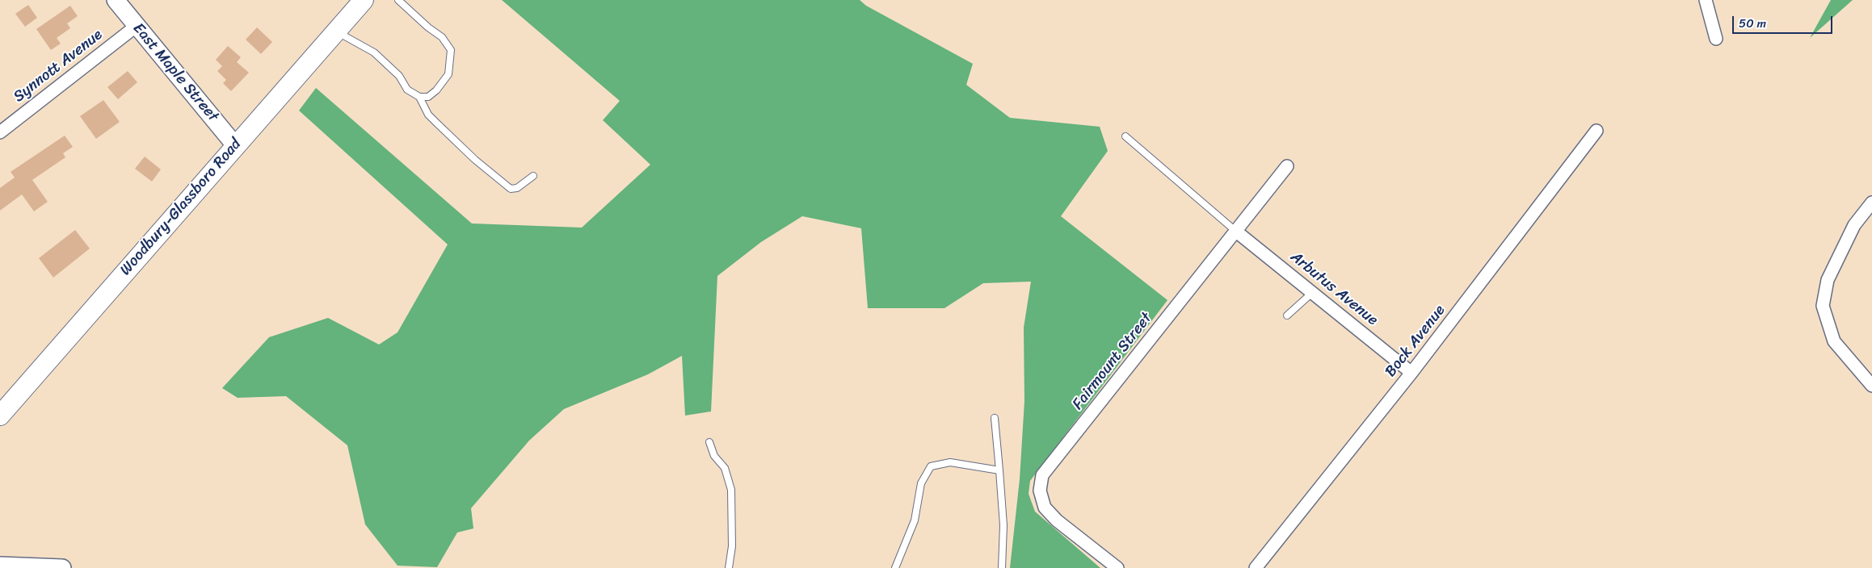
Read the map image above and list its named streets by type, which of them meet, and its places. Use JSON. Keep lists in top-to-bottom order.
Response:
{
  "streets": {
    "main road": ["Woodbury-Glassboro Road"],
    "street": [
      "Synnott Avenue",
      "East Maple Street",
      "Arbutus Avenue",
      "Bock Avenue",
      "Fairmount Street"
    ]
  },
  "crossings": [
    ["Synnott Avenue", "East Maple Street"],
    ["East Maple Street", "Woodbury-Glassboro Road"],
    ["Arbutus Avenue", "Bock Avenue"],
    ["Arbutus Avenue", "Fairmount Street"]
  ],
  "scale_bar": "50 m"
}
